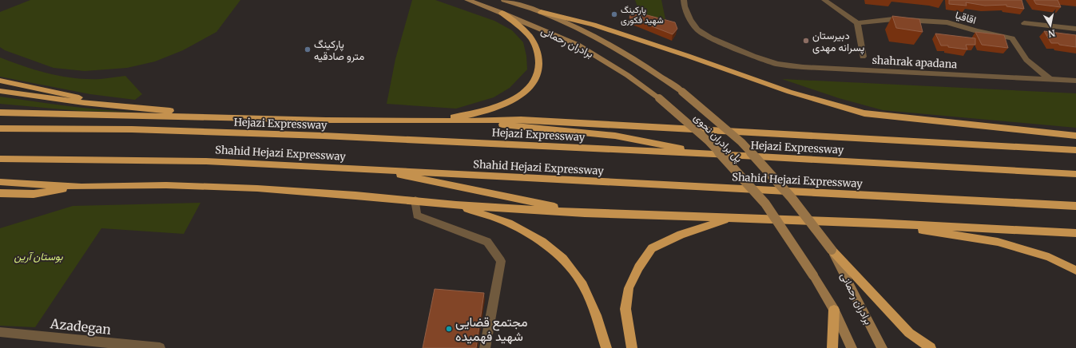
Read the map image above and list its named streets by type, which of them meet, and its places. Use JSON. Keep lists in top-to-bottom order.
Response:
{
  "streets": {
    "highway": ["Hejazi Expressway", "Shahid Hejazi Expressway"],
    "main road": ["برادران رحمانی", "پل برادران نحوی"],
    "street": ["اقاقیا", "shahrak apadana", "Azadegan"]
  },
  "crossings": [
    ["اقاقیا", "shahrak apadana"],
    ["برادران رحمانی", "پل برادران نحوی"]
  ],
  "parks": ["بوستان آرین"],
  "places": [
    "پارکینگ شهید فکوری",
    "دبیرستان پسرانه مهدی",
    "پارکینگ مترو صادقیه",
    "مجتمع قضایی شهید فهمیده"
  ],
  "north": "bottom"
}
